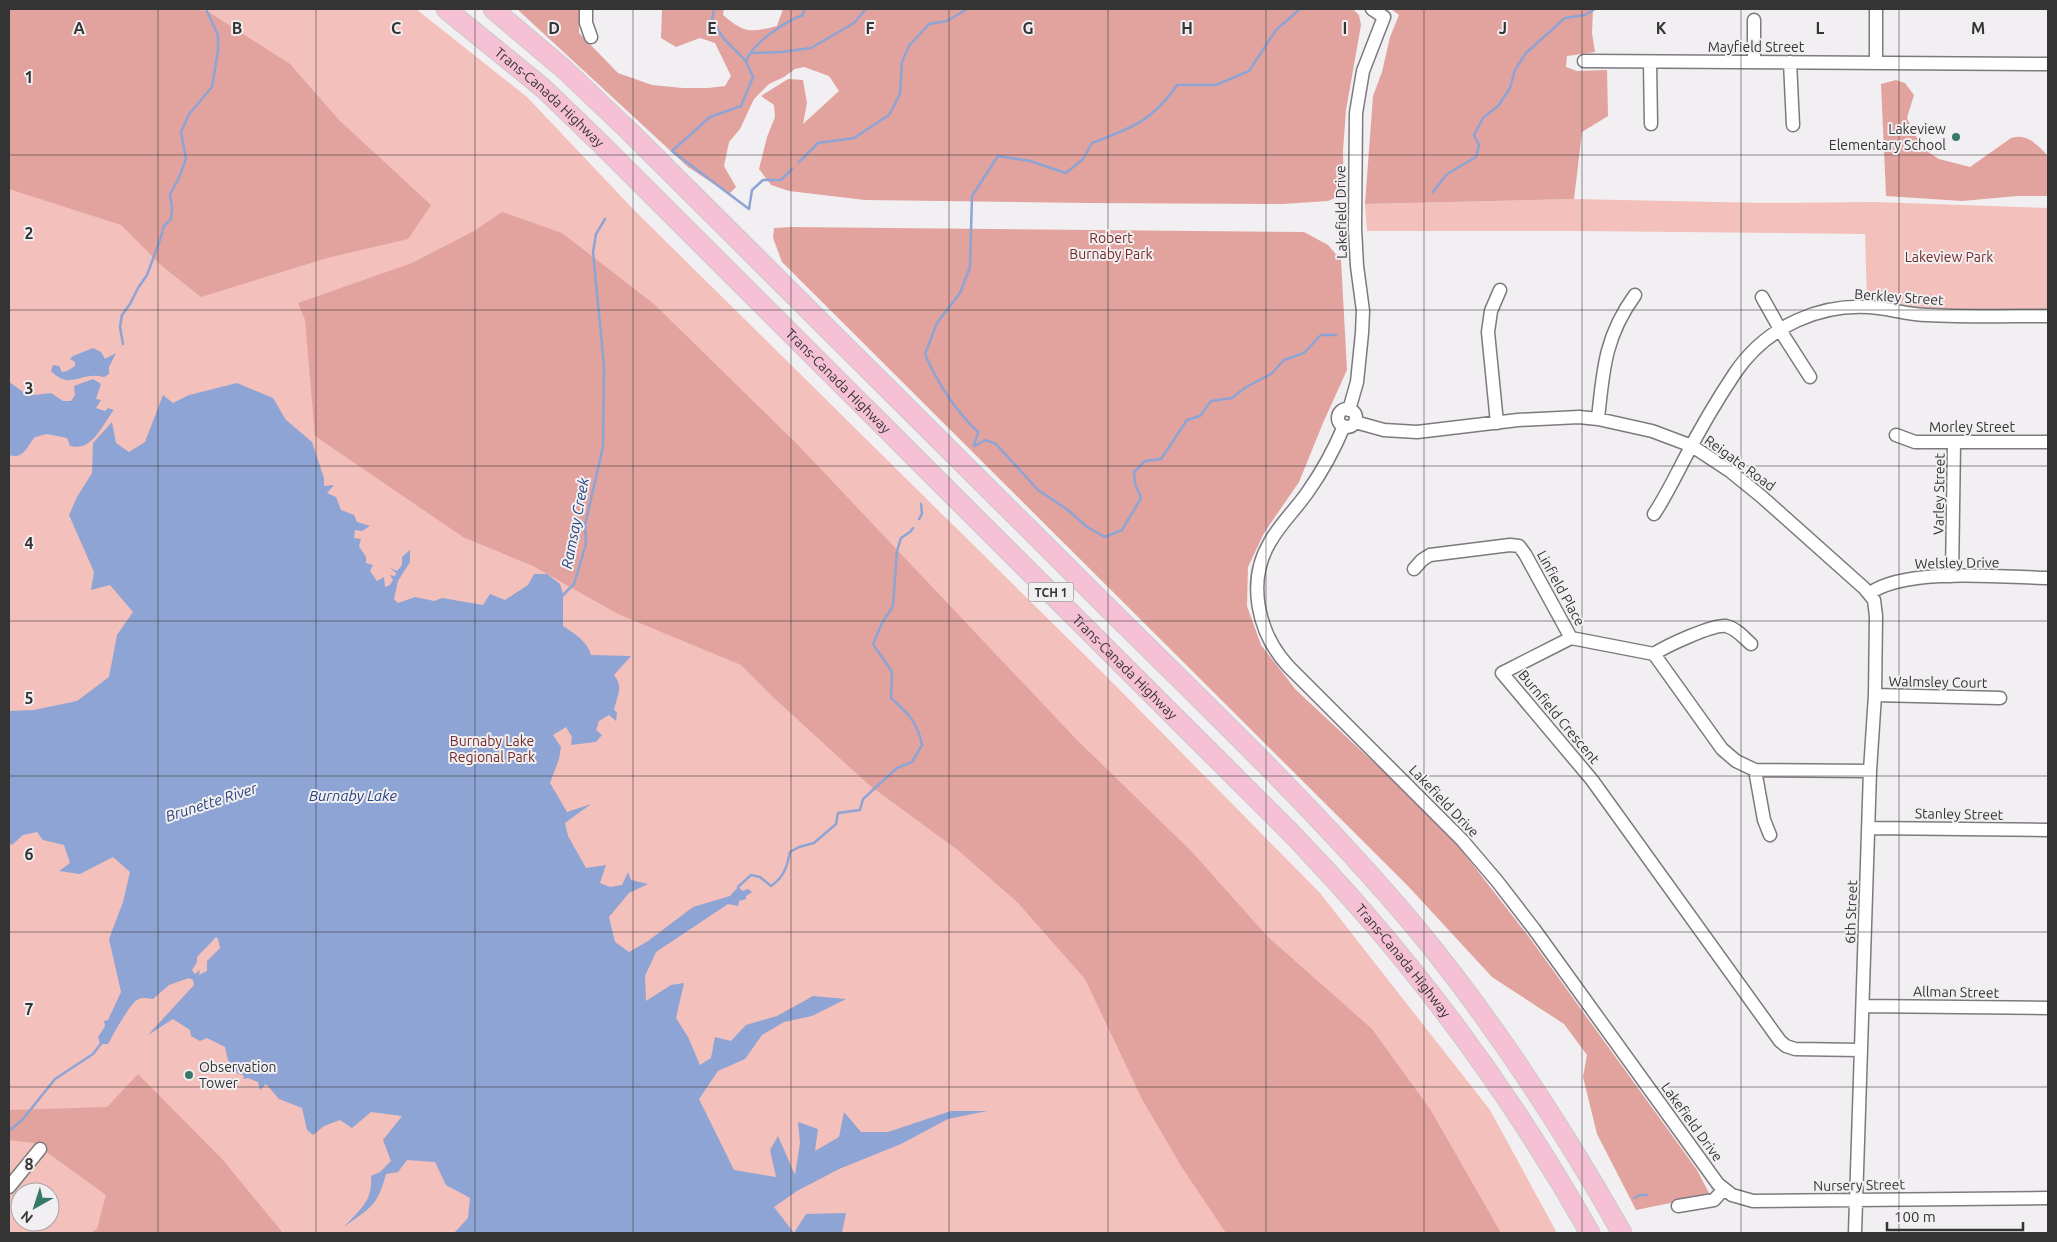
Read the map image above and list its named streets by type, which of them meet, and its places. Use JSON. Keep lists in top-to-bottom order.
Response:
{
  "streets": {
    "highway": ["Trans-Canada Highway", "TCH 1"],
    "street": [
      "Mayfield Street",
      "Lakefield Drive",
      "Berkley Street",
      "Morley Street",
      "Reigate Road",
      "Varley Street",
      "Welsley Drive",
      "Linfield Place",
      "Walmsley Court",
      "Burnfield Crescent",
      "Stanley Street",
      "6th Street",
      "Allman Street",
      "Nursery Street"
    ]
  },
  "crossings": [
    ["Lakefield Drive", "Reigate Road"],
    ["Lakefield Drive", "Nursery Street"],
    ["Berkley Street", "Reigate Road"],
    ["Morley Street", "Varley Street"],
    ["Reigate Road", "Welsley Drive"],
    ["Reigate Road", "6th Street"],
    ["Varley Street", "Welsley Drive"],
    ["Welsley Drive", "6th Street"],
    ["Linfield Place", "Burnfield Crescent"],
    ["Walmsley Court", "6th Street"],
    ["Burnfield Crescent", "6th Street"],
    ["Stanley Street", "6th Street"],
    ["6th Street", "Allman Street"],
    ["6th Street", "Nursery Street"]
  ],
  "water": ["Ramsay Creek", "Burnaby Lake", "Brunette River"],
  "parks": ["Robert Burnaby Park", "Lakeview Park", "Burnaby Lake Regional Park"],
  "places": ["Lakeview Elementary School", "Observation Tower"],
  "scale_bar": "100 m",
  "north": "bottom left",
  "grid": {
    "columns": [
      "A",
      "B",
      "C",
      "D",
      "E",
      "F",
      "G",
      "H",
      "I",
      "J",
      "K",
      "L",
      "M"
    ],
    "rows": [
      "1",
      "2",
      "3",
      "4",
      "5",
      "6",
      "7",
      "8"
    ]
  }
}
